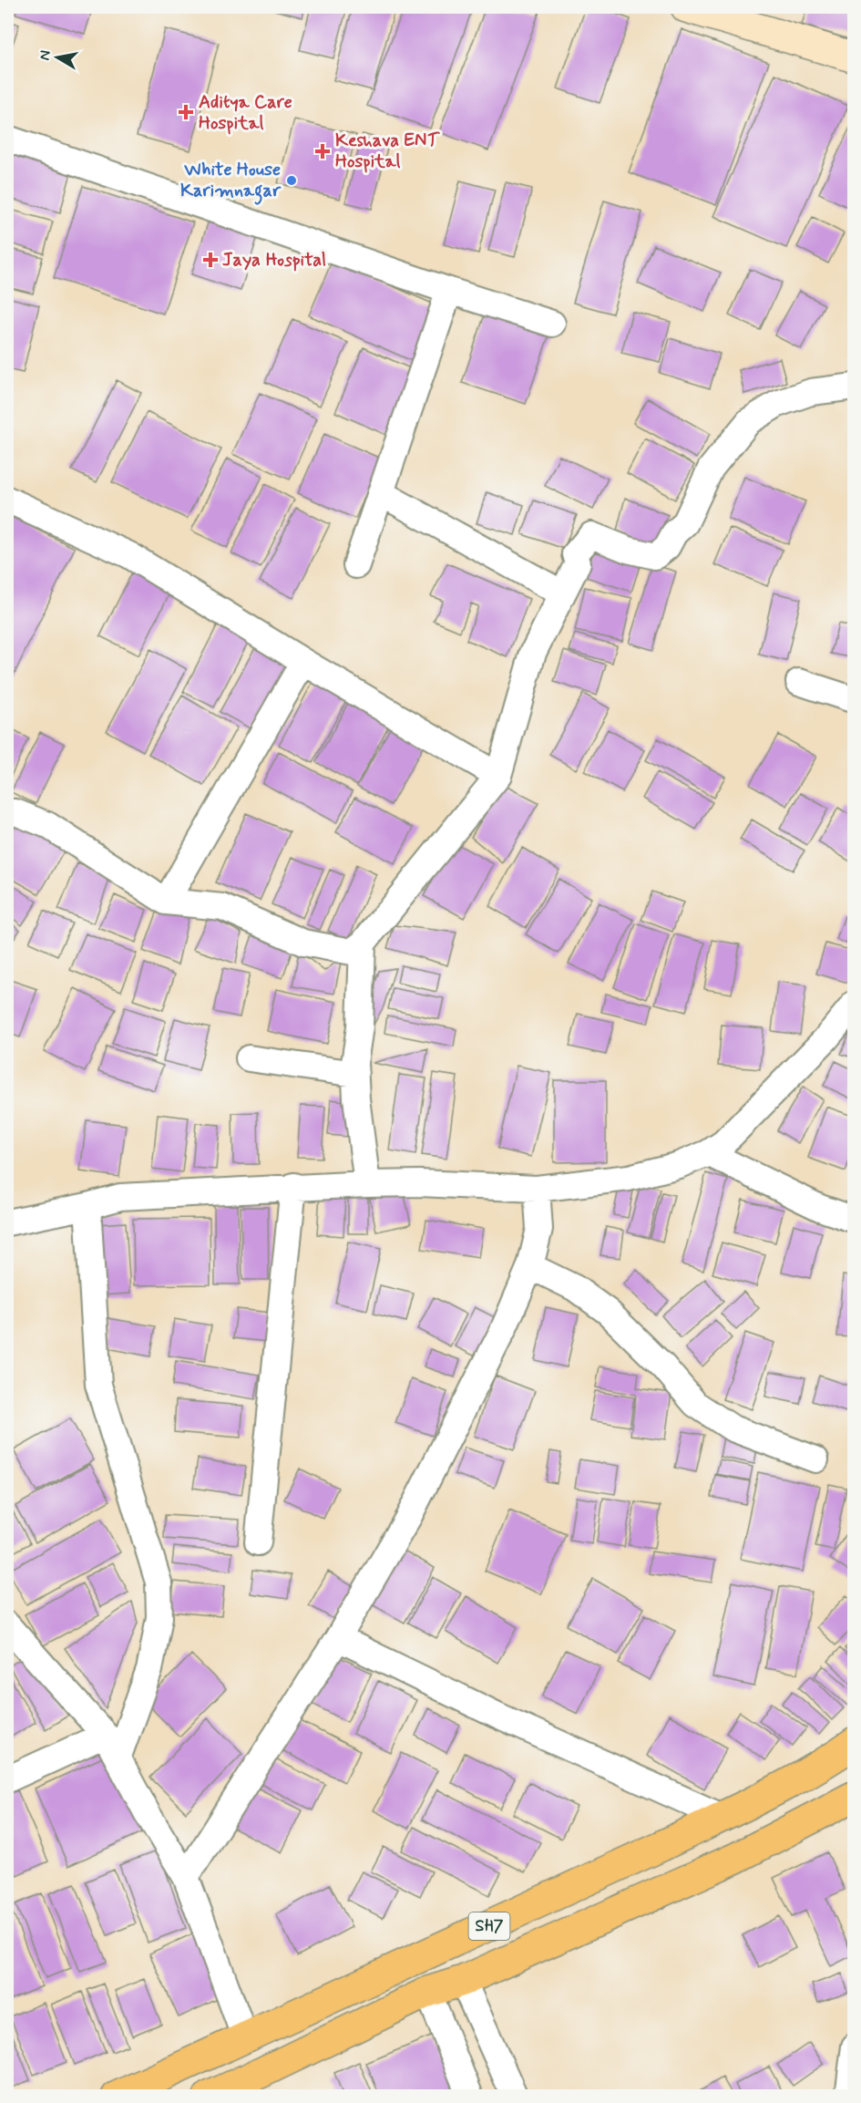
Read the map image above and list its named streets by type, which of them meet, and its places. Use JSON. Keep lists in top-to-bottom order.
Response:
{
  "streets": {
    "main road": ["SH7"]
  },
  "places": {
    "health": ["Aditya Care Hospital", "Keshava ENT Hospital", "Jaya Hospital"],
    "other": ["White House Karimnagar"]
  },
  "north": "left"
}
